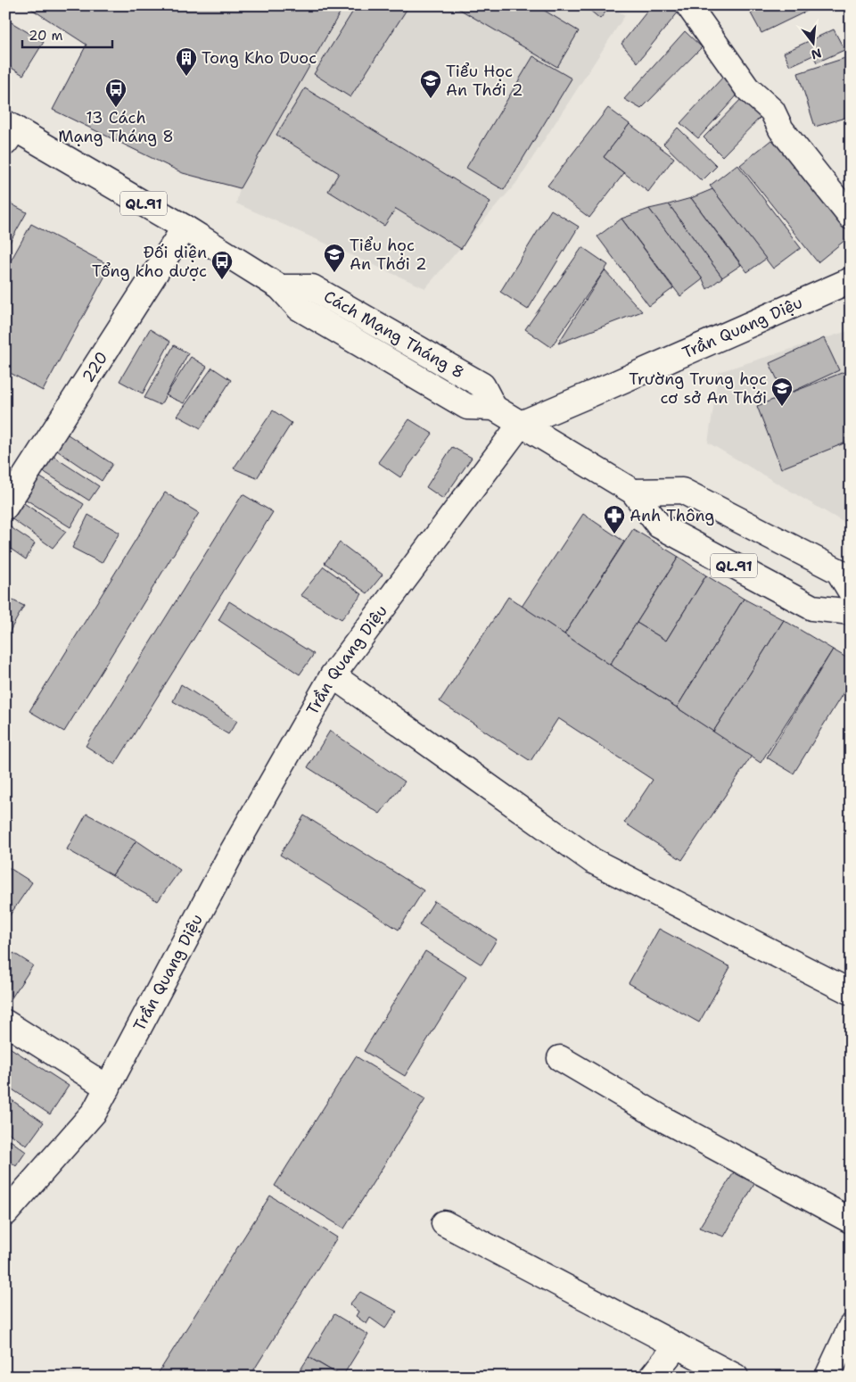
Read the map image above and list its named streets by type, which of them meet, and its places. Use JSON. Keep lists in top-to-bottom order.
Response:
{
  "streets": {
    "main road": [
      "QL.91",
      "Trần Quang Diệu",
      "Cách Mạng Tháng 8",
      "220"
    ]
  },
  "crossings": [
    ["QL.91", "Cách Mạng Tháng 8"],
    ["Trần Quang Diệu", "Cách Mạng Tháng 8"],
    ["Cách Mạng Tháng 8", "220"]
  ],
  "places": {
    "building": ["Tong Kho Duoc"],
    "school or university": ["Tiểu Học An Thới 2", "Tiểu học An Thới 2", "Trường Trung học cơ sở An Thới"],
    "bus stop": ["13 Cách Mạng Tháng 8", "Đối diện Tổng kho dược"],
    "pharmacy": ["Anh Thông"]
  },
  "scale_bar": "20 m",
  "north": "bottom"
}
